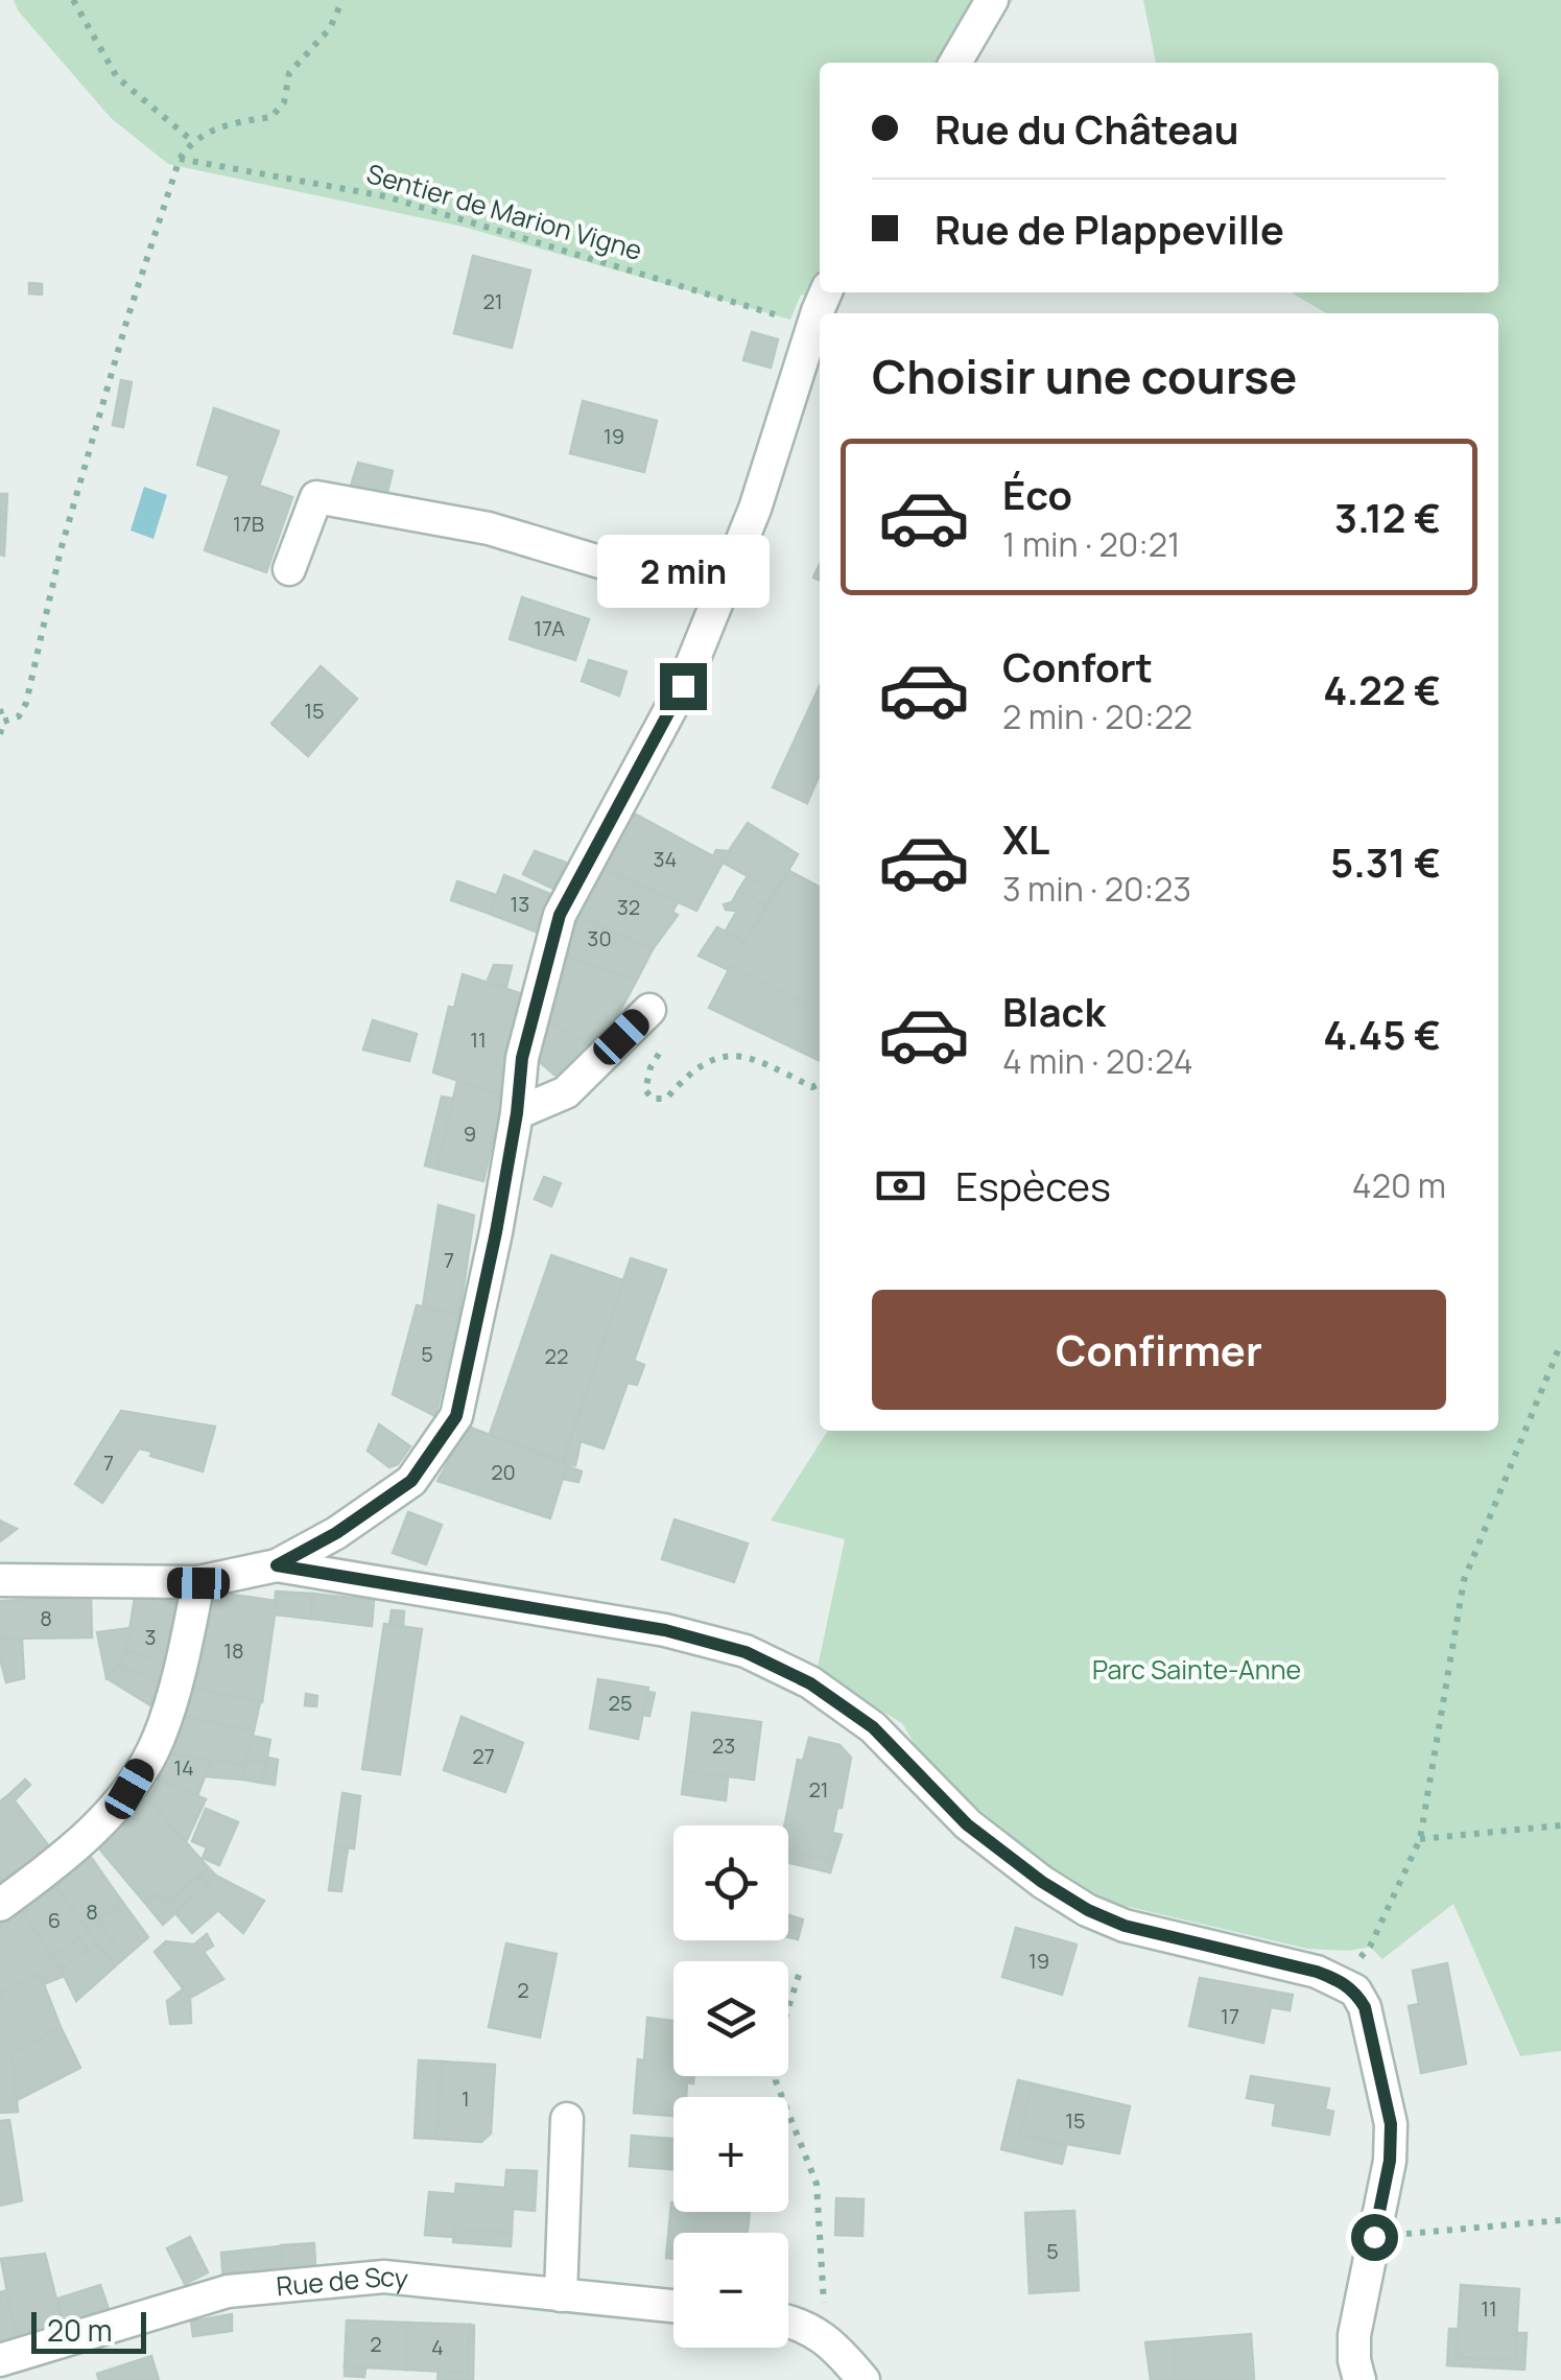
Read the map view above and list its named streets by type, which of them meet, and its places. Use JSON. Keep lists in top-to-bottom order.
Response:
{
  "streets": {
    "street": ["Rue de Scy"],
    "path": ["Sentier de Marion Vigne"]
  },
  "parks": ["Parc Sainte-Anne"],
  "house_numbers": [
    "21",
    "19",
    "17B",
    "17A",
    "15",
    "34",
    "13",
    "32",
    "30",
    "11",
    "9",
    "7",
    "5",
    "22",
    "7",
    "20",
    "8",
    "3",
    "18",
    "25",
    "23",
    "27",
    "14",
    "21",
    "8",
    "6",
    "19",
    "2",
    "17",
    "1",
    "15",
    "5",
    "11",
    "2",
    "4"
  ],
  "scale_bar": "20 m",
  "page": {
    "banner": ["Rue du Château", "Rue de Plappeville"],
    "heading": "Choisir une course",
    "list": [
      {
        "name": "Éco",
        "note": "1 min · 20:21",
        "value": "3.12 €"
      },
      {
        "name": "Confort",
        "note": "2 min · 20:22",
        "value": "4.22 €"
      },
      {
        "name": "XL",
        "note": "3 min · 20:23",
        "value": "5.31 €"
      },
      {
        "name": "Black",
        "note": "4 min · 20:24",
        "value": "4.45 €"
      }
    ],
    "bubble": "2 min",
    "pay": ["Espèces", "420 m"],
    "buttons": "Confirmer",
    "map_buttons": ["+", "−"],
    "scale": "20 m"
  }
}
